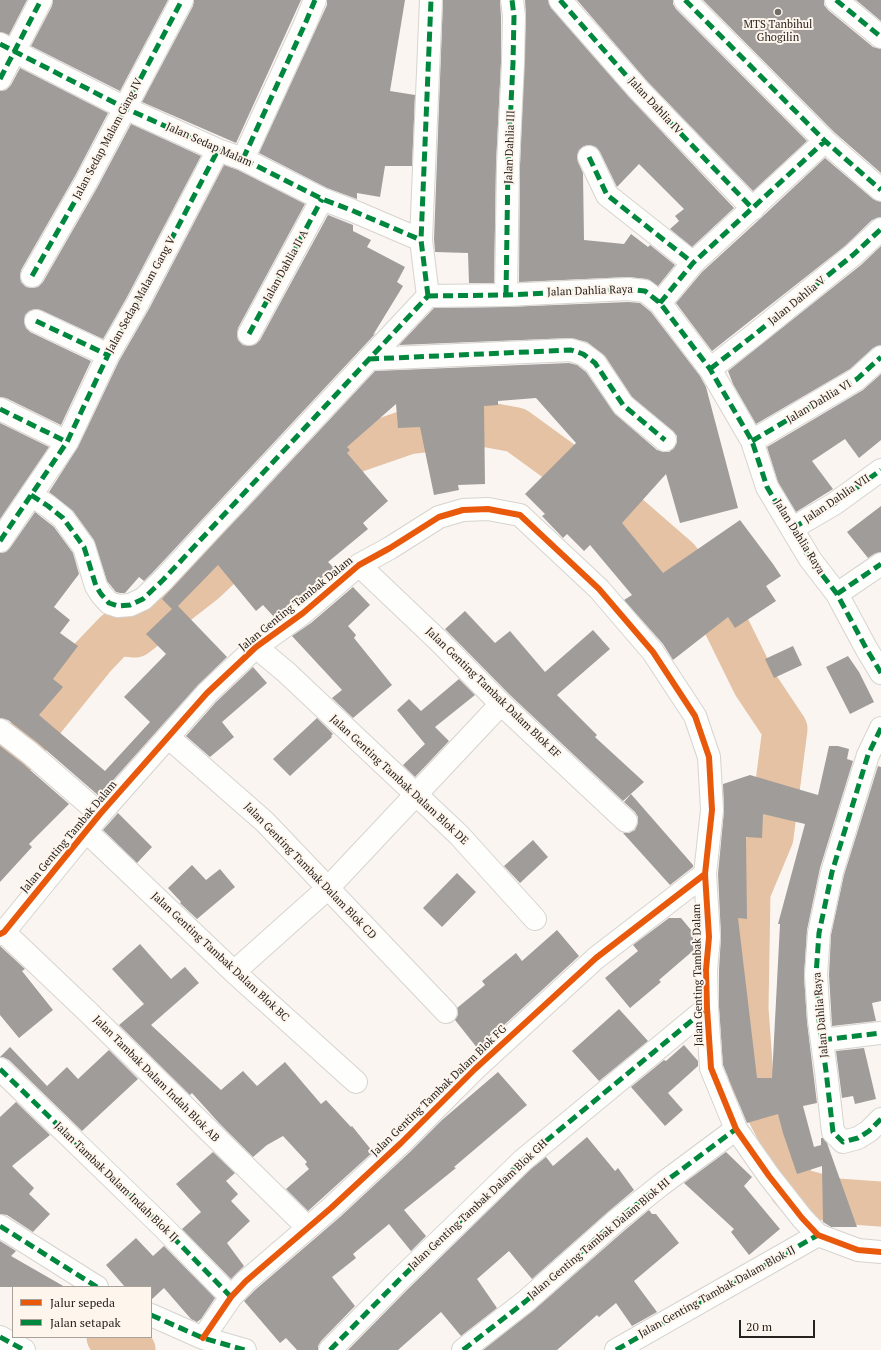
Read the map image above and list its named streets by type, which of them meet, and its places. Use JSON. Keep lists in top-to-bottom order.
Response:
{
  "streets": {
    "street": [
      "Jalan Dahlia IV",
      "Jalan Sedap Malam Gang IV",
      "Jalan Sedap Malam",
      "Jalan Dahlia III",
      "Jalan Dahlia II A",
      "Jalan Dahlia Raya",
      "Jalan Sedap Malam Gang V",
      "Jalan Dahlia V",
      "Jalan Dahlia VI",
      "Jalan Dahlia VII",
      "Jalan Genting Tambak Dalam",
      "Jalan Genting Tambak Dalam Blok EF",
      "Jalan Genting Tambak Dalam Blok DE",
      "Jalan Genting Tambak Dalam Blok CD",
      "Jalan Genting Tambak Dalam Blok BC",
      "Jalan Tambak Dalam Indah Blok AB",
      "Jalan Genting Tambak Dalam Blok FG",
      "Jalan Tambak Dalam Indah Blok IJ",
      "Jalan Genting Tambak Dalam Blok GH",
      "Jalan Genting Tambak Dalam Blok HI",
      "Jalan Genting Tambak Dalam Blok IJ"
    ]
  },
  "crossings": [
    ["Jalan Sedap Malam Gang IV", "Jalan Sedap Malam"],
    ["Jalan Sedap Malam", "Jalan Dahlia II A"],
    ["Jalan Sedap Malam", "Jalan Sedap Malam Gang V"],
    ["Jalan Dahlia III", "Jalan Dahlia Raya"],
    ["Jalan Dahlia Raya", "Jalan Dahlia V"],
    ["Jalan Dahlia Raya", "Jalan Dahlia VI"],
    ["Jalan Dahlia Raya", "Jalan Dahlia VII"],
    ["Jalan Genting Tambak Dalam", "Jalan Genting Tambak Dalam Blok EF"],
    ["Jalan Genting Tambak Dalam", "Jalan Genting Tambak Dalam Blok DE"],
    ["Jalan Genting Tambak Dalam", "Jalan Genting Tambak Dalam Blok CD"],
    ["Jalan Genting Tambak Dalam", "Jalan Genting Tambak Dalam Blok BC"],
    ["Jalan Genting Tambak Dalam", "Jalan Tambak Dalam Indah Blok AB"],
    ["Jalan Genting Tambak Dalam", "Jalan Genting Tambak Dalam Blok FG"],
    ["Jalan Genting Tambak Dalam", "Jalan Genting Tambak Dalam Blok GH"],
    ["Jalan Genting Tambak Dalam", "Jalan Genting Tambak Dalam Blok HI"],
    ["Jalan Genting Tambak Dalam", "Jalan Genting Tambak Dalam Blok IJ"],
    ["Jalan Tambak Dalam Indah Blok AB", "Jalan Genting Tambak Dalam Blok FG"],
    ["Jalan Genting Tambak Dalam Blok FG", "Jalan Tambak Dalam Indah Blok IJ"]
  ],
  "places": ["MTS Tanbihul Ghogilin"],
  "legend": ["Jalur sepeda", "Jalan setapak"],
  "scale_bar": "20 m"
}
